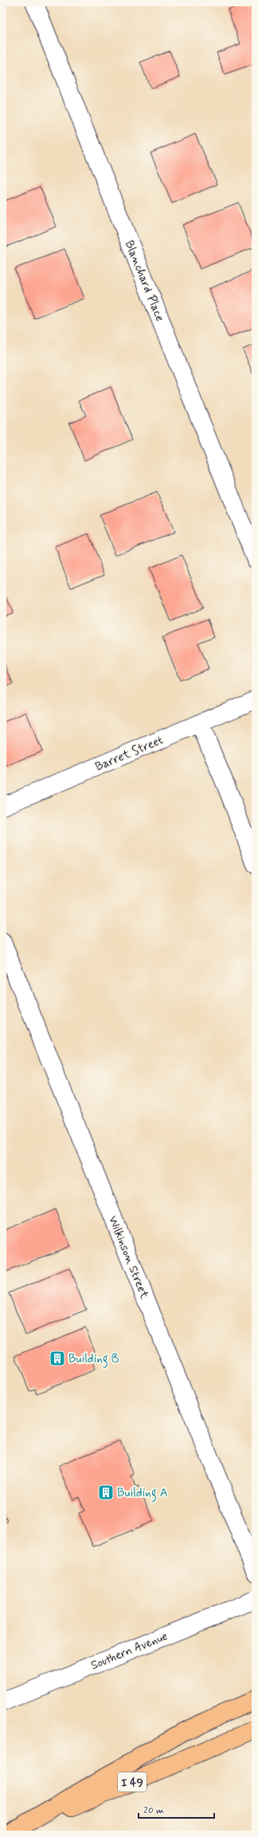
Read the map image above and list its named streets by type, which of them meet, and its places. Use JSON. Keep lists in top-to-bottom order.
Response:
{
  "streets": {
    "highway": ["I 49"],
    "street": [
      "Blanchard Place",
      "Barret Street",
      "Wilkinson Street",
      "Southern Avenue"
    ]
  },
  "places": {
    "building": ["Building B", "Building A"]
  },
  "scale_bar": "20 m"
}
